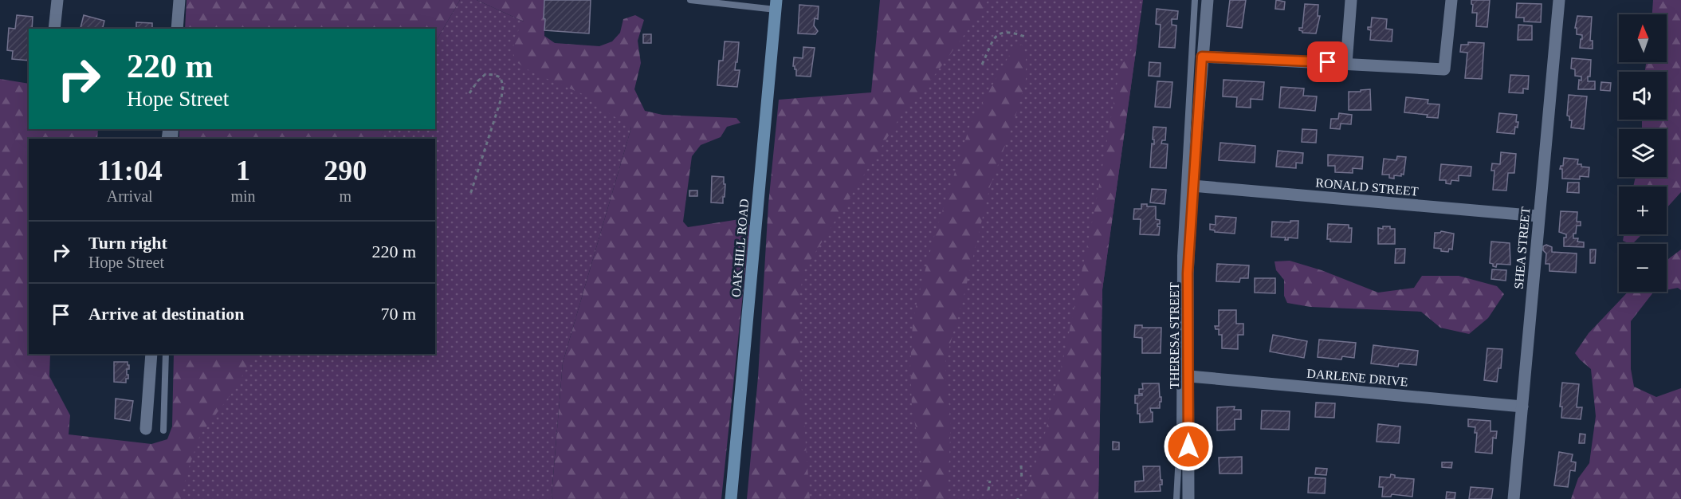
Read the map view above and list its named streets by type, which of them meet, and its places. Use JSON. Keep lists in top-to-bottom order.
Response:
{
  "streets": {
    "street": [
      "RONALD STREET",
      "OAK HILL ROAD",
      "SHEA STREET",
      "THERESA STREET",
      "DARLENE DRIVE"
    ]
  },
  "crossings": [
    ["RONALD STREET", "SHEA STREET"],
    ["RONALD STREET", "THERESA STREET"],
    ["SHEA STREET", "DARLENE DRIVE"],
    ["THERESA STREET", "DARLENE DRIVE"]
  ],
  "north": "top",
  "page": {
    "map_buttons": ["+", "−"],
    "turn": ["220 m", "Hope Street"],
    "eta": [
      "11:04",
      "Arrival",
      "1",
      "min",
      "290",
      "m"
    ],
    "list": [
      {
        "name": "Turn right",
        "note": "Hope Street",
        "value": "220 m"
      },
      {
        "name": "Arrive at destination",
        "value": "70 m"
      }
    ]
  }
}
